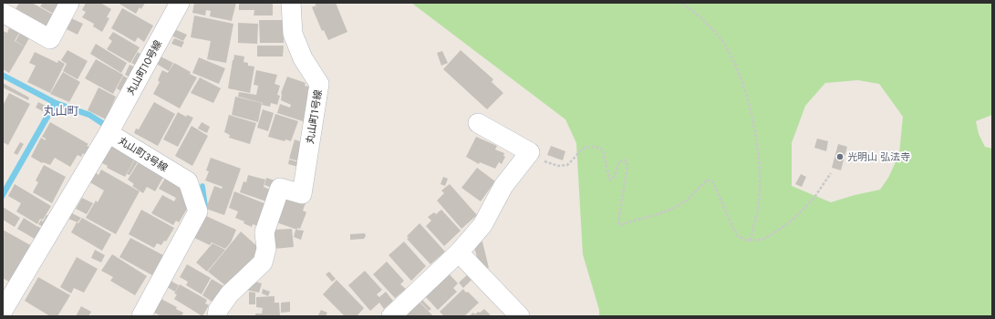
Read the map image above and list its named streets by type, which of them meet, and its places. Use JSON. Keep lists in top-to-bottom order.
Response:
{
  "streets": {
    "street": ["丸山町10号線", "丸山町1号線", "丸山町3号線"]
  },
  "crossings": [
    ["丸山町10号線", "丸山町3号線"]
  ],
  "districts": ["丸山町"],
  "places": ["光明山 弘法寺"]
}
